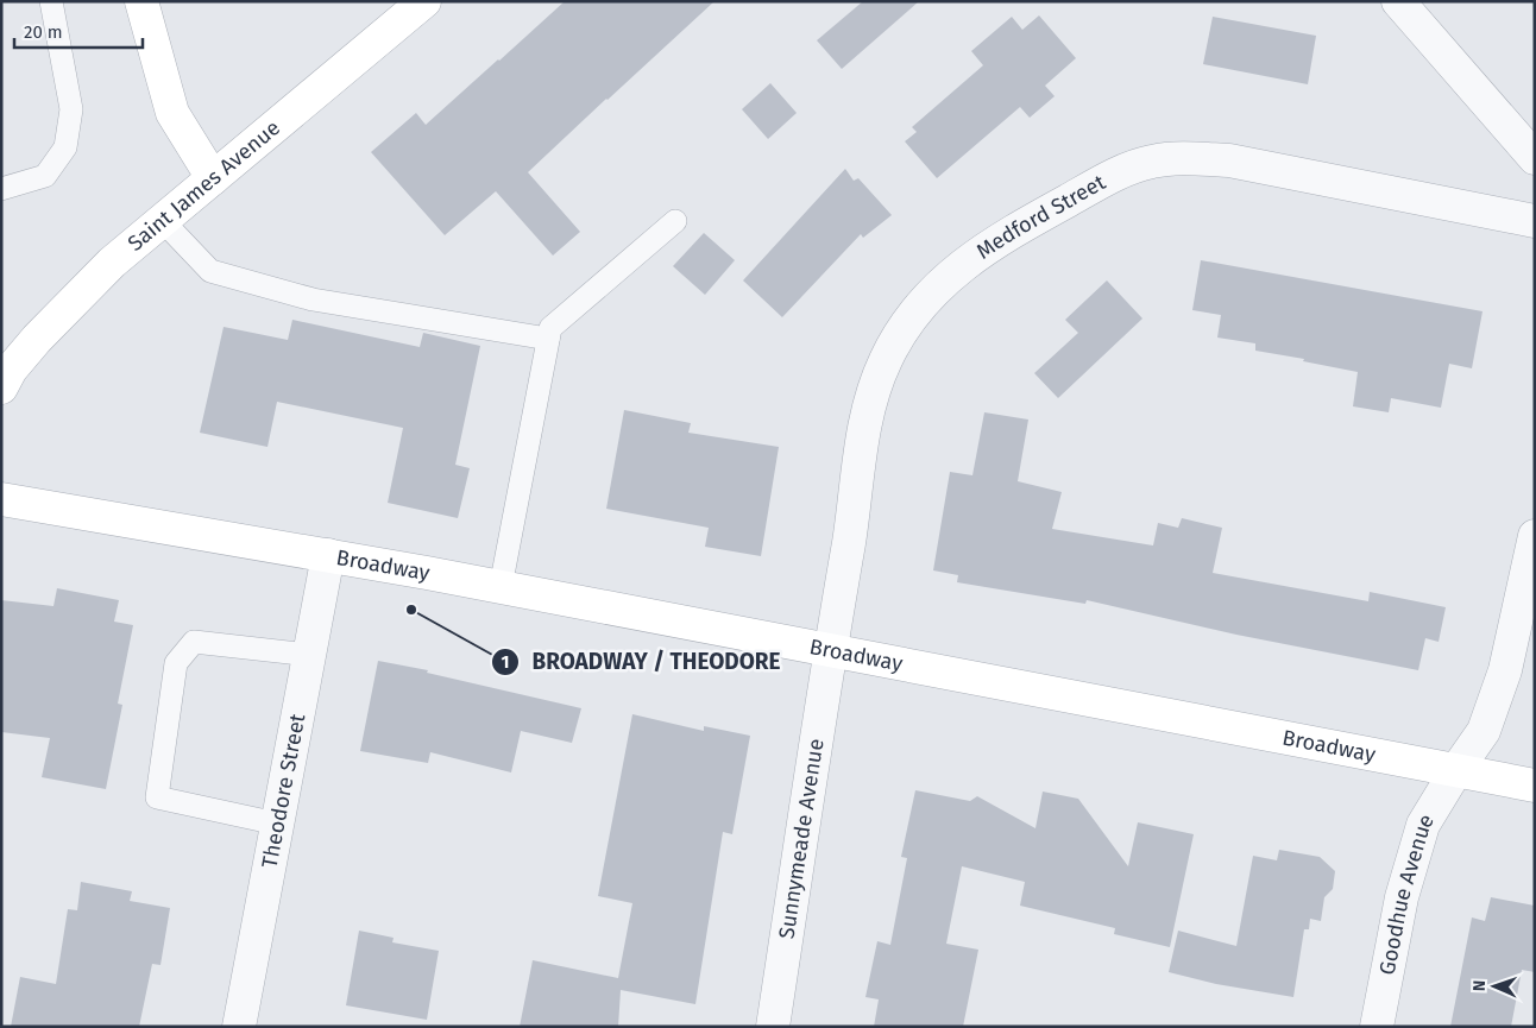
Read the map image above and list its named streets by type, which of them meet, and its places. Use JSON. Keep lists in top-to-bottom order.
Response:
{
  "streets": {
    "main road": ["Saint James Avenue", "Broadway"],
    "street": [
      "Medford Street",
      "Theodore Street",
      "Sunnymeade Avenue",
      "Goodhue Avenue"
    ]
  },
  "crossings": [
    ["Medford Street", "Broadway"],
    ["Medford Street", "Sunnymeade Avenue"],
    ["Broadway", "Theodore Street"],
    ["Broadway", "Sunnymeade Avenue"],
    ["Broadway", "Goodhue Avenue"]
  ],
  "places": ["BROADWAY / THEODORE"],
  "scale_bar": "20 m",
  "north": "left"
}
